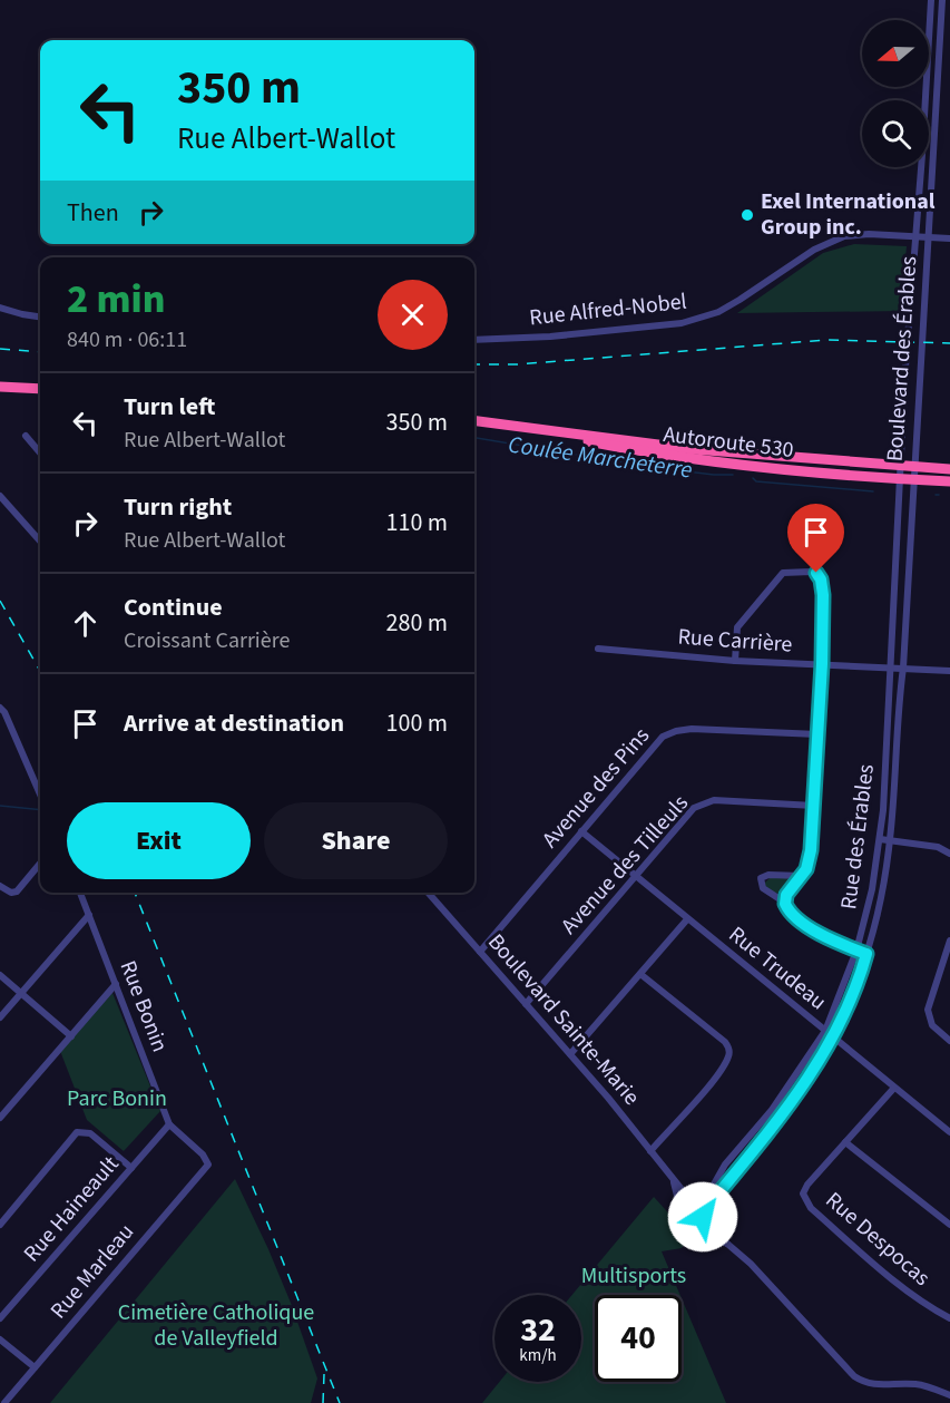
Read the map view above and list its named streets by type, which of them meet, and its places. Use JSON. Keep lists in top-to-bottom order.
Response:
{
  "streets": {
    "highway": ["Autoroute 530"],
    "street": [
      "Rue Alfred-Nobel",
      "Boulevard des Érables",
      "Rue Carrière",
      "Avenue des Pins",
      "Rue des Érables",
      "Avenue des Tilleuls",
      "Rue Trudeau",
      "Rue Bonin",
      "Boulevard Sainte-Marie",
      "Rue Haineault",
      "Rue Despocas",
      "Rue Marleau"
    ]
  },
  "crossings": [
    ["Rue Alfred-Nobel", "Boulevard des Érables"],
    ["Boulevard des Érables", "Autoroute 530"],
    ["Boulevard des Érables", "Rue des Érables"],
    ["Autoroute 530", "Rue des Érables"],
    ["Rue Carrière", "Rue des Érables"],
    ["Avenue des Pins", "Rue Trudeau"],
    ["Avenue des Pins", "Boulevard Sainte-Marie"],
    ["Rue des Érables", "Rue Trudeau"],
    ["Rue des Érables", "Boulevard Sainte-Marie"],
    ["Avenue des Tilleuls", "Rue Trudeau"],
    ["Avenue des Tilleuls", "Boulevard Sainte-Marie"],
    ["Rue Trudeau", "Rue Despocas"],
    ["Rue Bonin", "Rue Haineault"],
    ["Rue Bonin", "Rue Marleau"]
  ],
  "water": ["Coulée Marcheterre"],
  "parks": ["Parc Bonin", "Multisports", "Cimetière Catholique de Valleyfield"],
  "places": ["Exel International Group inc."],
  "north": "left",
  "page": {
    "turn": ["350 m", "Rue Albert-Wallot"],
    "then": "Then",
    "heading": ["2 min", "840 m · 06:11"],
    "list": [
      {
        "name": "Turn left",
        "note": "Rue Albert-Wallot",
        "value": "350 m"
      },
      {
        "name": "Turn right",
        "note": "Rue Albert-Wallot",
        "value": "110 m"
      },
      {
        "name": "Continue",
        "note": "Croissant Carrière",
        "value": "280 m"
      },
      {
        "name": "Arrive at destination",
        "value": "100 m"
      }
    ],
    "buttons": ["Exit", "Share"],
    "speed": "32 km/h",
    "limit": "40"
  }
}
